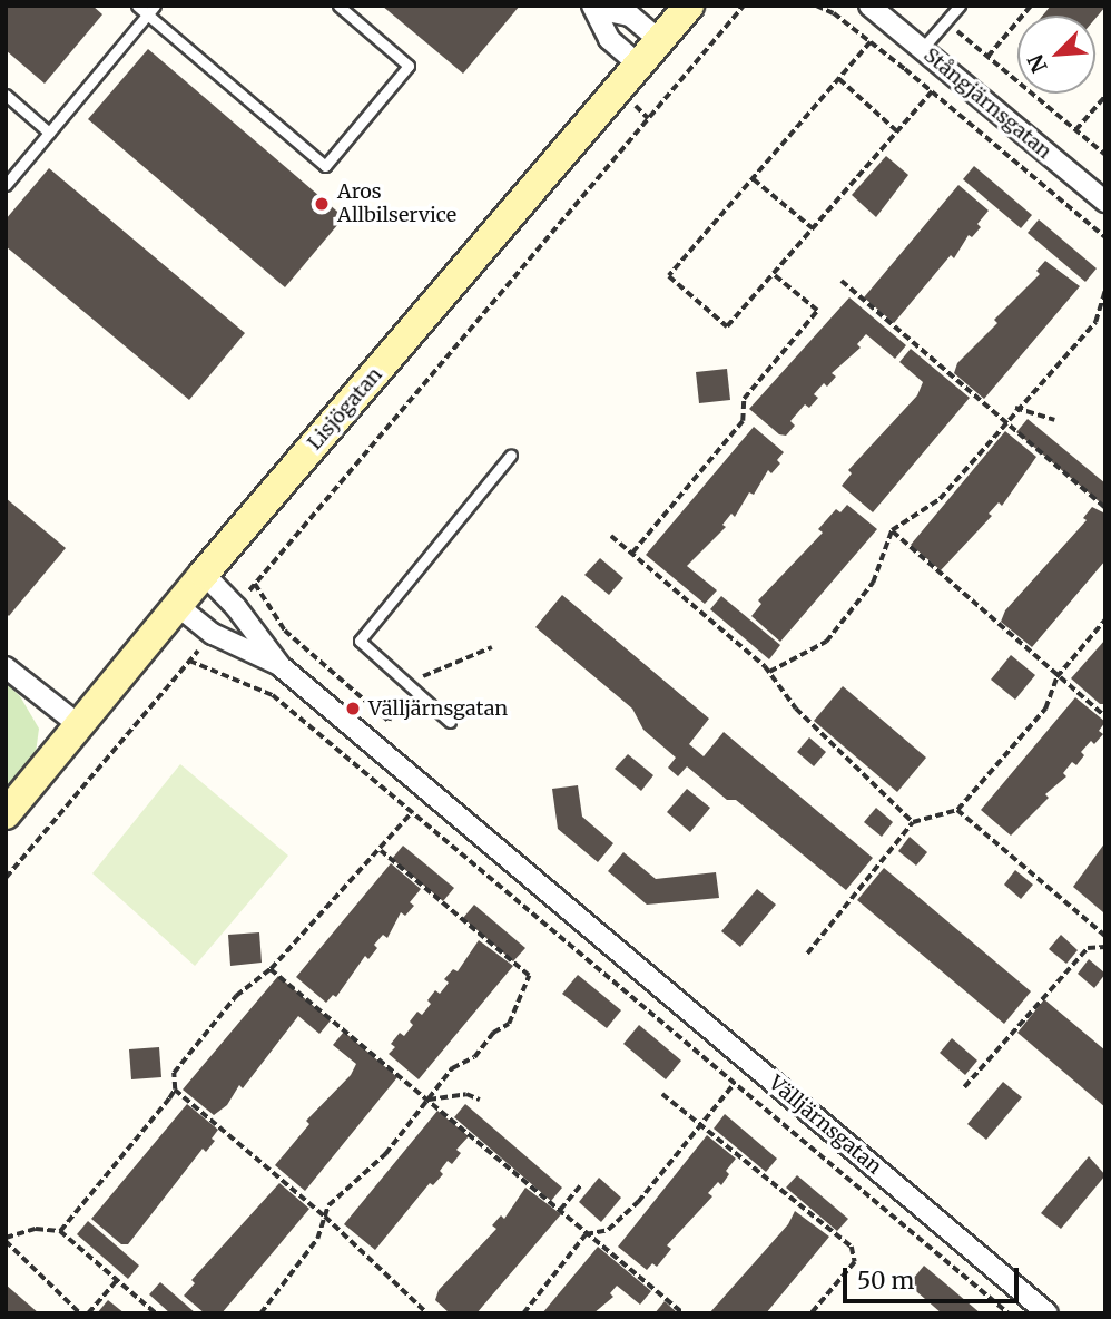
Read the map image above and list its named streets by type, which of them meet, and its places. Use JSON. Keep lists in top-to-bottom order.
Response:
{
  "streets": {
    "street": ["Stångjärnsgatan", "Lisjögatan", "Välljärnsgatan"]
  },
  "crossings": [
    ["Lisjögatan", "Välljärnsgatan"]
  ],
  "places": ["Aros Allbilservice", "Välljärnsgatan"],
  "scale_bar": "50 m",
  "north": "bottom left"
}
